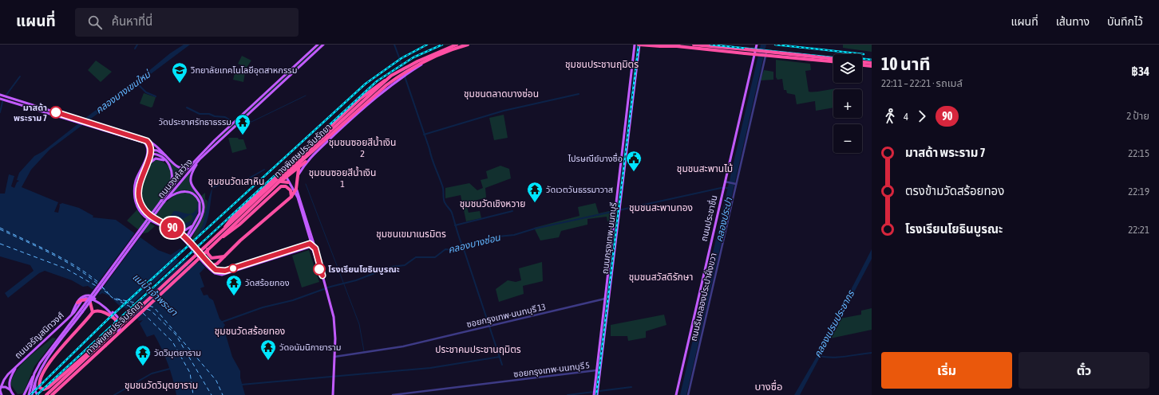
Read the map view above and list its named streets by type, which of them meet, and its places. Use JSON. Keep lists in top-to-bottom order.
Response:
{
  "streets": {
    "highway": ["ทางพิเศษประจิมรัถยา"],
    "main road": [
      "ถนนวงศ์สว่าง",
      "ถนนประชาชื่น",
      "ถนนกรุงเทพ-นนทบุรี",
      "ถนนจรัญสนิทวงศ์"
    ],
    "street": ["ถนนริมคลองประปาฝั่งขวา", "ซอยกรุงเทพ-นนทบุรี 13", "ซอยกรุงเทพ-นนทบุรี 5"]
  },
  "crossings": [
    ["ถนนวงศ์สว่าง", "ถนนจรัญสนิทวงศ์"],
    ["ถนนกรุงเทพ-นนทบุรี", "ซอยกรุงเทพ-นนทบุรี 13"],
    ["ถนนกรุงเทพ-นนทบุรี", "ซอยกรุงเทพ-นนทบุรี 5"]
  ],
  "districts": [
    "ชุมชนประชานฤมิตร",
    "ชุมชนตลาดบางซ่อน",
    "ชุมชนซอยสีน้ำเงิน 2",
    "ชุมชนสะพานไม้",
    "ชุมชนซอยสีน้ำเงิน 1",
    "ชุมชนวัดเสาหิน",
    "ชุมชนวัดเชิงหวาย",
    "ชุมชนสะพานทอง",
    "ชุมชนเขมาเนรมิตร",
    "ชุมชนสวัสดิรักษา",
    "ชุมชนวัดสร้อยทอง",
    "ประชาคมประชานฤมิตร",
    "ชุมชนวัดวิมุตยาราม",
    "บางซื่อ"
  ],
  "water": [
    "คลองบางเขนใหม่",
    "คลองประปา",
    "คลองบางซ่อน",
    "แม่น้ำเจ้าพระยา",
    "คลองเปรมประชากร"
  ],
  "places": {
    "school or university": ["วิทยาลัยเทคโนโลยีอุตสาหกรรม"],
    "other": ["มาสด้า พระราม 7", "โรงเรียนโยธินบูรณะ"],
    "temple": [
      "วัดประชาศรัทธาธรรม",
      "วัดเวตวันธรรมาวาส",
      "วัดสร้อยทอง",
      "วัดอนัมนิกายาราม",
      "วัดวิมุตยาราม"
    ],
    "public building": ["ไปรษณีย์บางซื่อ"]
  },
  "lines": ["bus line 90"],
  "page": {
    "header": "แผนที่",
    "search": "ค้นหาที่นี่",
    "nav": ["แผนที่", "เส้นทาง", "บันทึกไว้"],
    "on_map": "90",
    "heading": ["10 นาที", "22:11 – 22:21 · รถเมล์", "฿34"],
    "map_buttons": ["+", "−"],
    "legs": ["4", "90", "2 ป้าย"],
    "list": [
      {
        "name": "มาสด้า พระราม 7",
        "value": "22:15"
      },
      {
        "name": "ตรงข้ามวัดสร้อยทอง",
        "value": "22:19"
      },
      {
        "name": "โรงเรียนโยธินบูรณะ",
        "value": "22:21"
      }
    ],
    "buttons": ["เริ่ม", "ตั๋ว"]
  }
}
